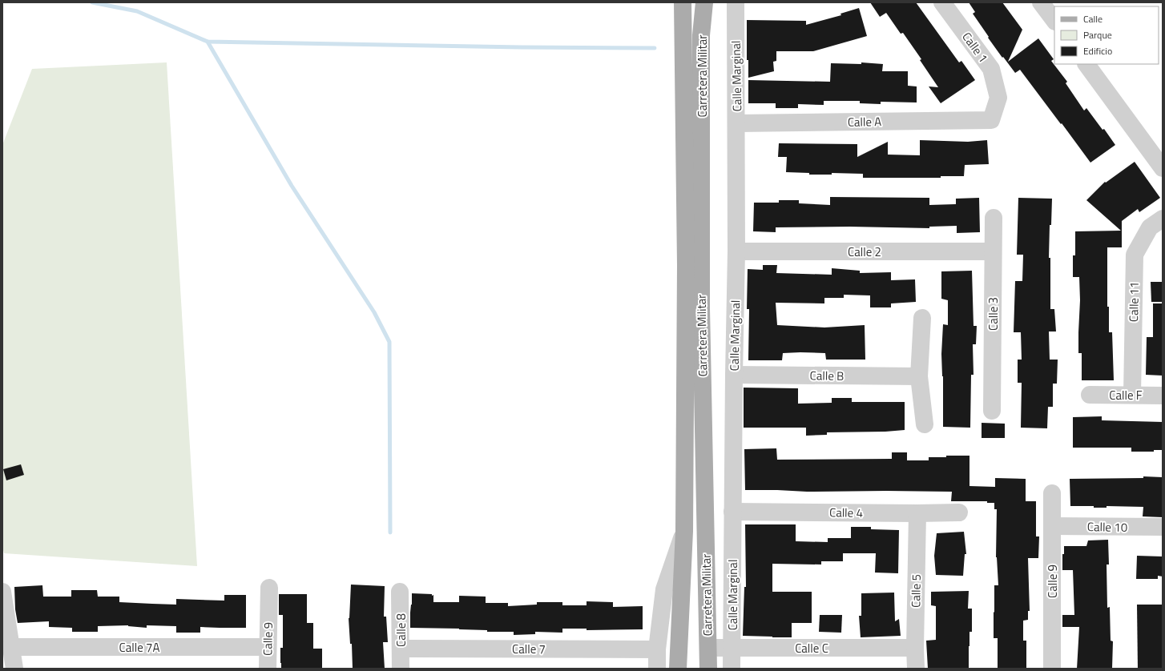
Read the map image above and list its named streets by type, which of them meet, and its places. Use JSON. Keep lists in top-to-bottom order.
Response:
{
  "streets": {
    "main road": ["Carretera Militar"],
    "street": [
      "Calle 1",
      "Calle Marginal",
      "Calle A",
      "Calle 2",
      "Calle 11",
      "Calle 3",
      "Calle B",
      "Calle F",
      "Calle 4",
      "Calle 10",
      "Calle 9",
      "Calle 5",
      "Calle 8",
      "Calle 7A",
      "Calle C",
      "Calle 7"
    ]
  },
  "crossings": [
    ["Calle 1", "Calle A"],
    ["Carretera Militar", "Calle C"],
    ["Calle Marginal", "Calle A"],
    ["Calle Marginal", "Calle 2"],
    ["Calle Marginal", "Calle B"],
    ["Calle Marginal", "Calle 4"],
    ["Calle Marginal", "Calle C"],
    ["Calle 2", "Calle 3"],
    ["Calle 11", "Calle F"],
    ["Calle 4", "Calle 5"],
    ["Calle 10", "Calle 9"],
    ["Calle 9", "Calle 7A"],
    ["Calle 5", "Calle C"],
    ["Calle 8", "Calle 7"]
  ],
  "legend": ["Calle", "Parque", "Edificio"]
}
